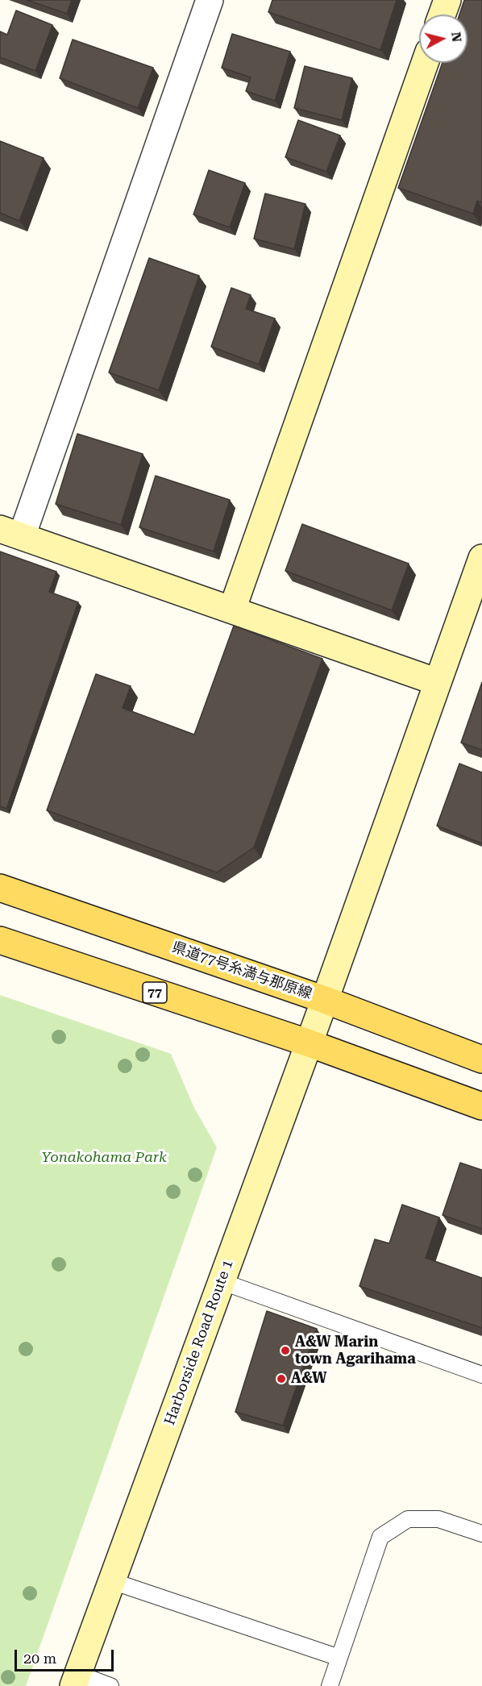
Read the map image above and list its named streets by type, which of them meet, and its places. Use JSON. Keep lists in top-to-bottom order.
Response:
{
  "streets": {
    "main road": ["県道77号糸満与那原線", "77"],
    "street": ["Harborside Road Route 1"]
  },
  "crossings": [
    ["県道77号糸満与那原線", "Harborside Road Route 1"],
    ["77", "Harborside Road Route 1"]
  ],
  "parks": ["Yonakohama Park"],
  "places": ["A&W Marin town Agarihama", "A&W"],
  "scale_bar": "20 m",
  "north": "right"
}
